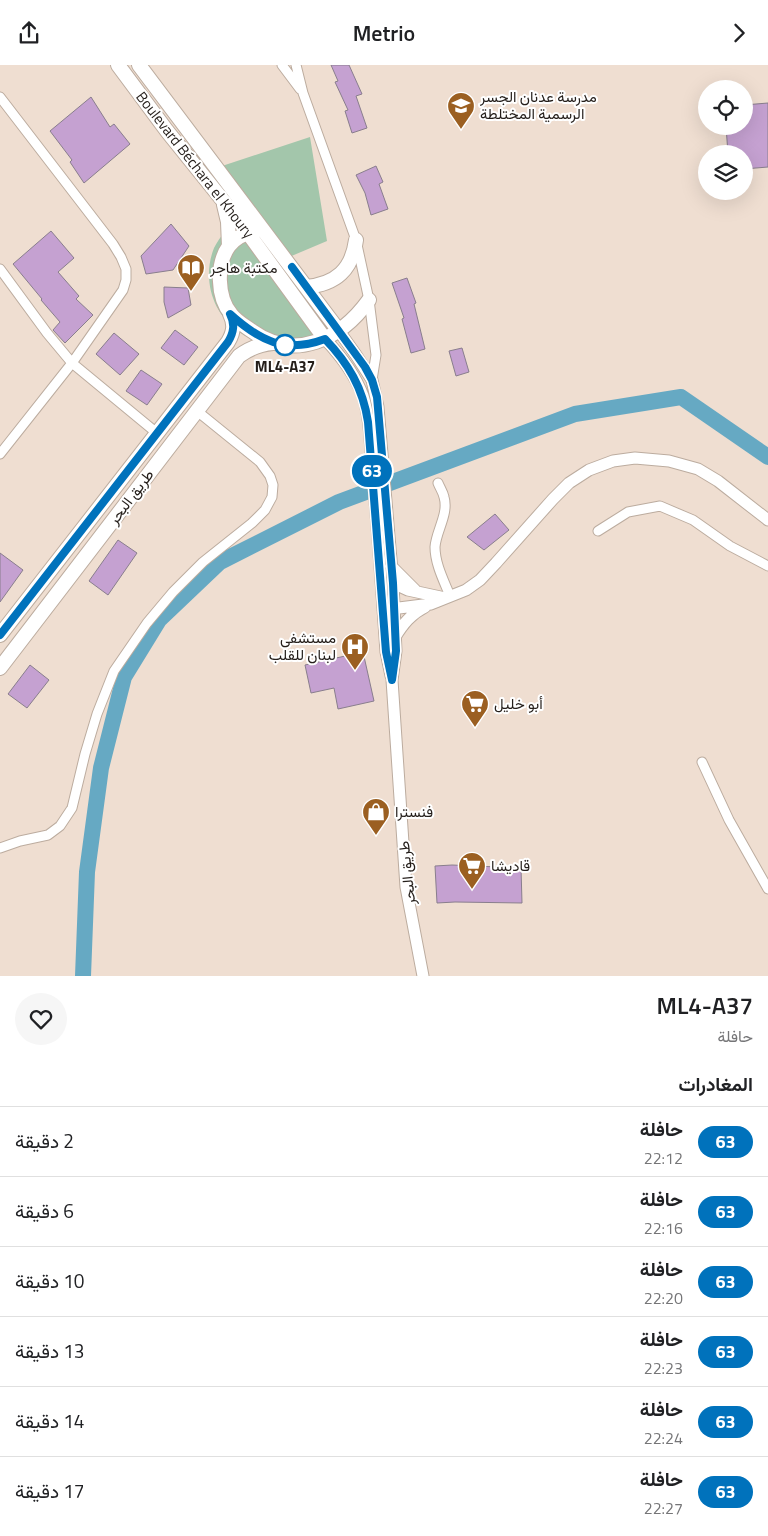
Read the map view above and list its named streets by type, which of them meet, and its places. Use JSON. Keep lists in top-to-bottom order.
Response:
{
  "streets": {
    "highway": ["Boulevard Béchara el Khoury", "طريق البحر"]
  },
  "crossings": [
    ["Boulevard Béchara el Khoury", "طريق البحر"]
  ],
  "places": {
    "school or university": ["مدرسة عدنان الجسر الرسمية المختلطة"],
    "library": ["مكتبة هاجر"],
    "other": ["ML4-A37"],
    "hospital": ["مستشفى لبنان للقلب"],
    "supermarket": ["أبو خليل", "قاديشا"],
    "shop": ["فنسترا"]
  },
  "lines": ["bus line 63"],
  "page": {
    "header": "Metrio",
    "on_map": "63",
    "heading": [
      ["ML4-A37", "حافلة"],
      "المغادرات"
    ],
    "list": [
      {
        "mark": "63",
        "name": "حافلة",
        "note": "22:12",
        "value": "2 دقيقة"
      },
      {
        "mark": "63",
        "name": "حافلة",
        "note": "22:16",
        "value": "6 دقيقة"
      },
      {
        "mark": "63",
        "name": "حافلة",
        "note": "22:20",
        "value": "10 دقيقة"
      },
      {
        "mark": "63",
        "name": "حافلة",
        "note": "22:23",
        "value": "13 دقيقة"
      },
      {
        "mark": "63",
        "name": "حافلة",
        "note": "22:24",
        "value": "14 دقيقة"
      },
      {
        "mark": "63",
        "name": "حافلة",
        "note": "22:27",
        "value": "17 دقيقة"
      }
    ]
  }
}
